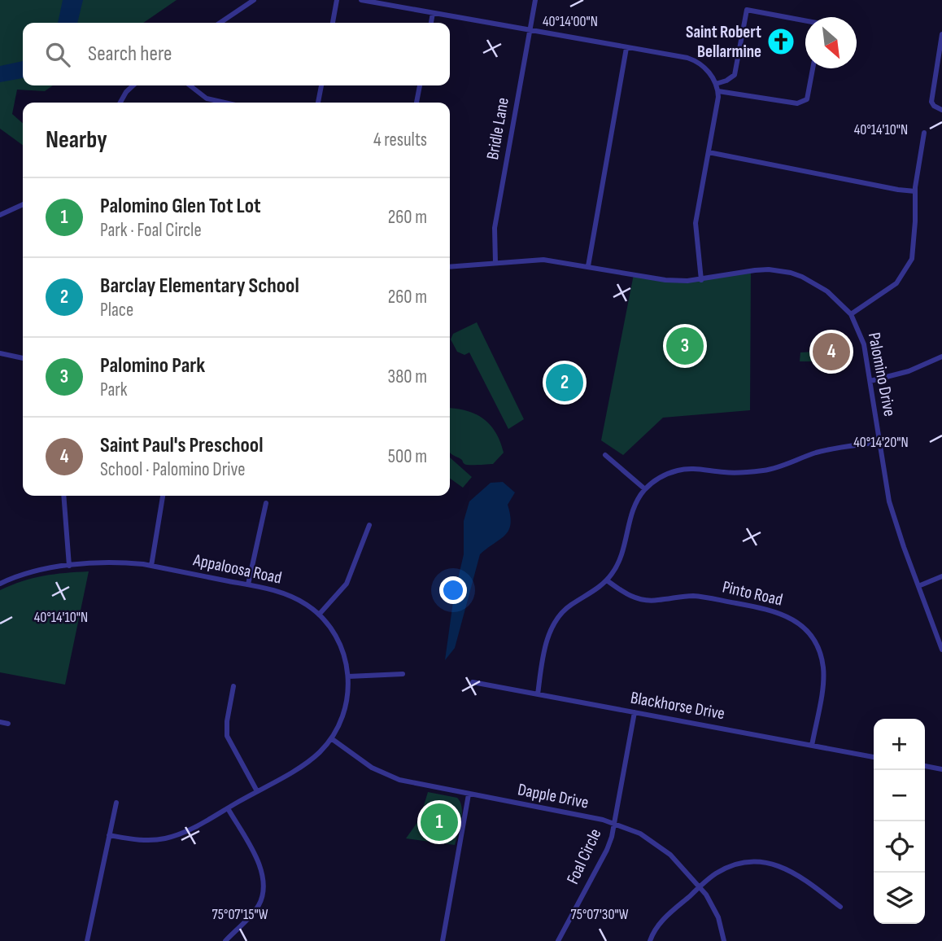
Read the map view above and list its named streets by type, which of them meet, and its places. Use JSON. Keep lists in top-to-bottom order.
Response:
{
  "streets": {
    "street": [
      "Bridle Lane",
      "Palomino Drive",
      "Appaloosa Road",
      "Pinto Road",
      "Blackhorse Drive",
      "Dapple Drive",
      "Foal Circle"
    ]
  },
  "crossings": [
    ["Bridle Lane", "Palomino Drive"],
    ["Appaloosa Road", "Dapple Drive"],
    ["Pinto Road", "Blackhorse Drive"],
    ["Blackhorse Drive", "Foal Circle"],
    ["Dapple Drive", "Foal Circle"]
  ],
  "places": {
    "church": ["Saint Robert Bellarmine"]
  },
  "north": "bottom right",
  "page": {
    "search": "Search here",
    "heading": ["Nearby", "4 results"],
    "list": [
      {
        "mark": "1",
        "name": "Palomino Glen Tot Lot",
        "note": "Park · Foal Circle",
        "value": "260 m"
      },
      {
        "mark": "2",
        "name": "Barclay Elementary School",
        "note": "Place",
        "value": "260 m"
      },
      {
        "mark": "3",
        "name": "Palomino Park",
        "note": "Park",
        "value": "380 m"
      },
      {
        "mark": "4",
        "name": "Saint Paul's Preschool",
        "note": "School · Palomino Drive",
        "value": "500 m"
      }
    ],
    "pins": [
      "3",
      "4",
      "2",
      "1"
    ],
    "map_buttons": ["+", "−"]
  },
  "coordinates": [
    "40°14'00\"N",
    "40°14'10\"N",
    "40°14'20\"N",
    "75°07'15\"W",
    "75°07'30\"W"
  ]
}
